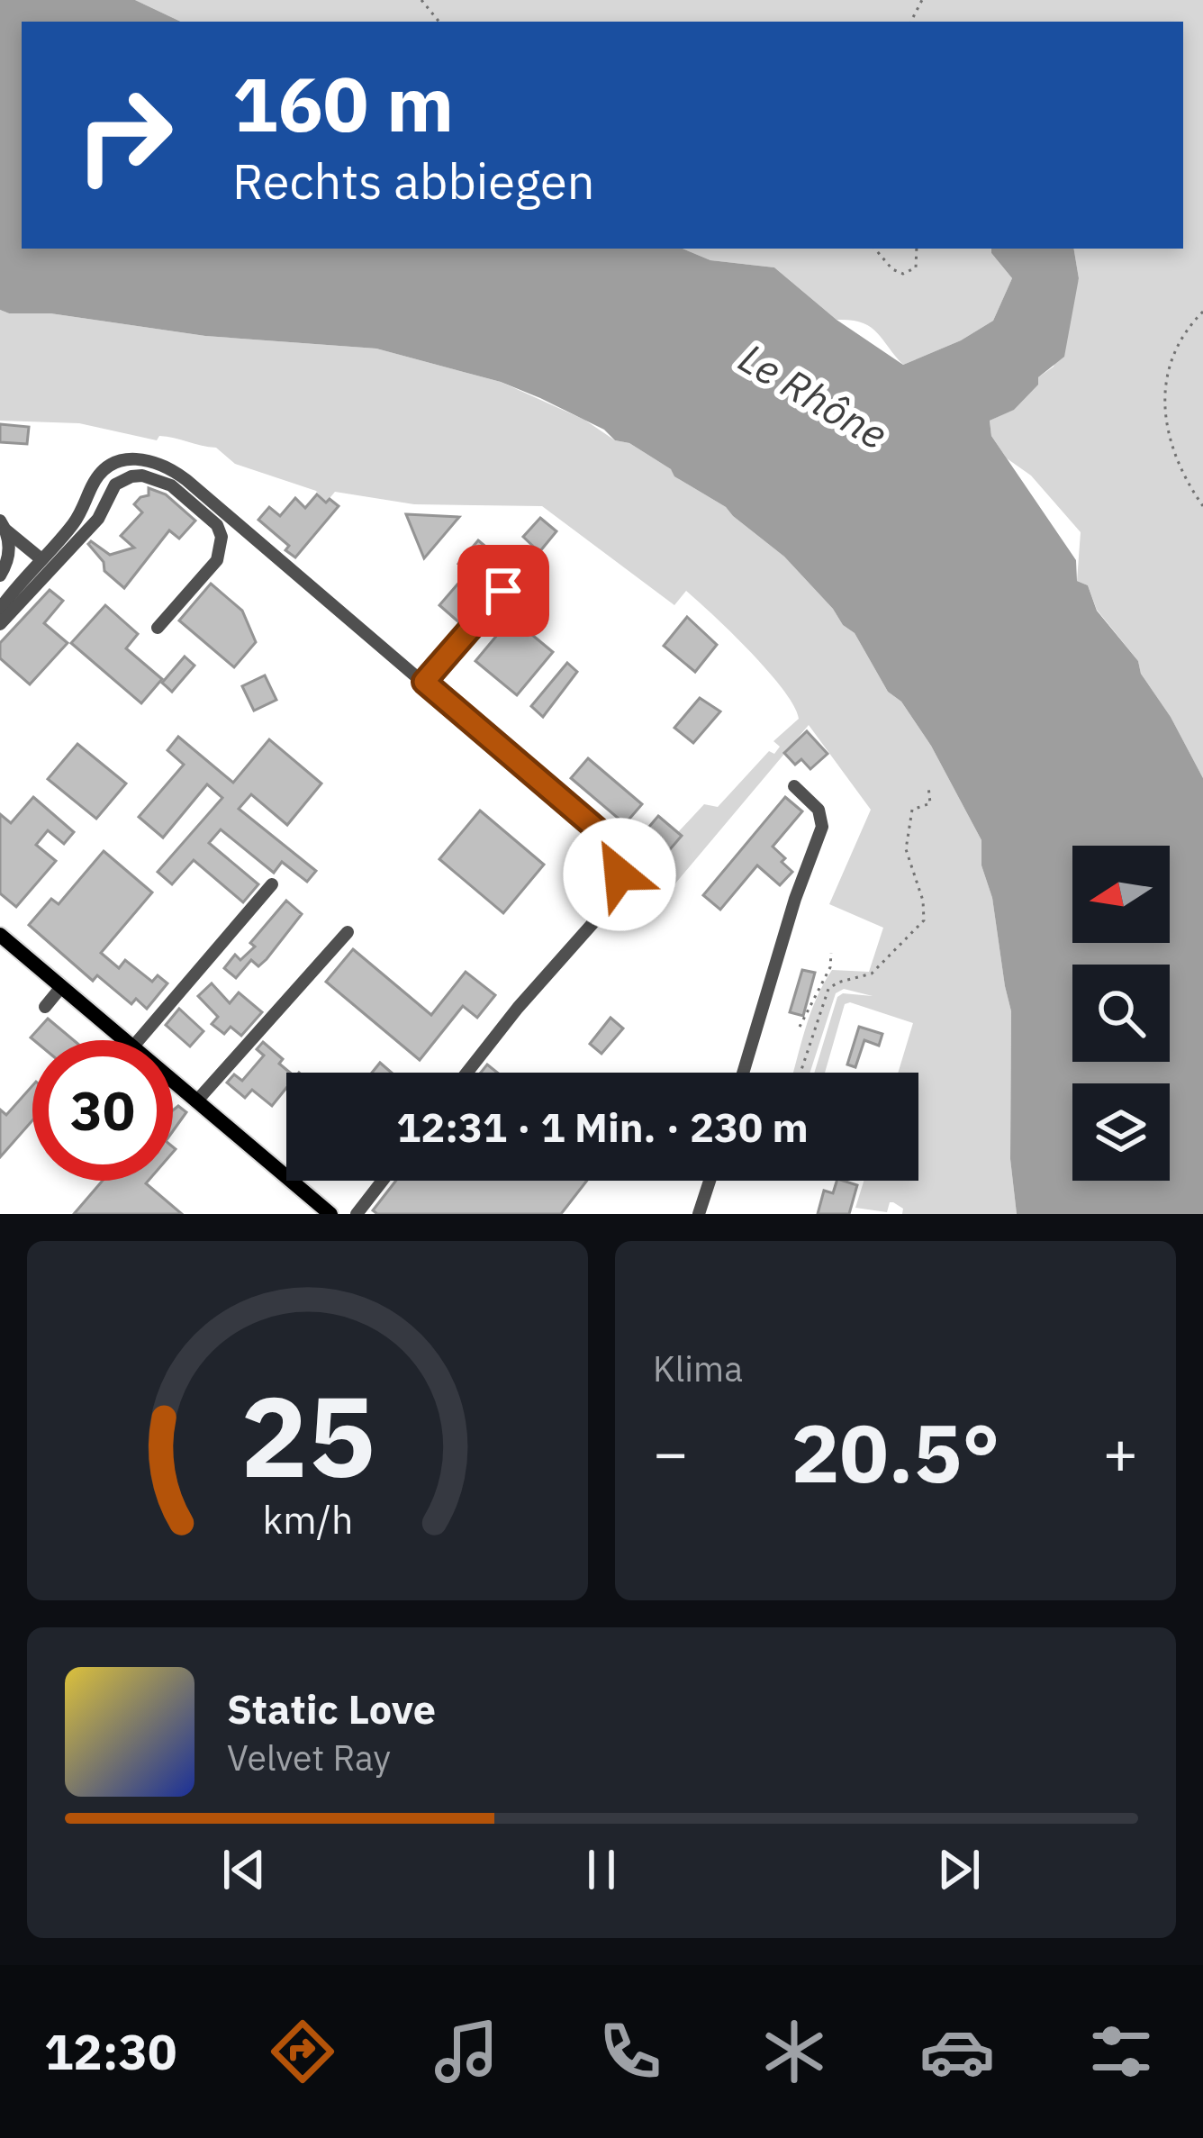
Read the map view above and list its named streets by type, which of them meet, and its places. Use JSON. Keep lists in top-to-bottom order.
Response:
{
  "water": ["Le Rhône"],
  "north": "left",
  "page": {
    "turn": ["160 m", "Rechts abbiegen"],
    "limit": "30",
    "trip": "12:31 · 1 Min. · 230 m",
    "tile": "Klima",
    "heat": ["−", "20.5°", "+"],
    "song": ["Static Love", "Velvet Ray"],
    "tabs": "12:30",
    "gauge": ["25", "km/h"]
  }
}
